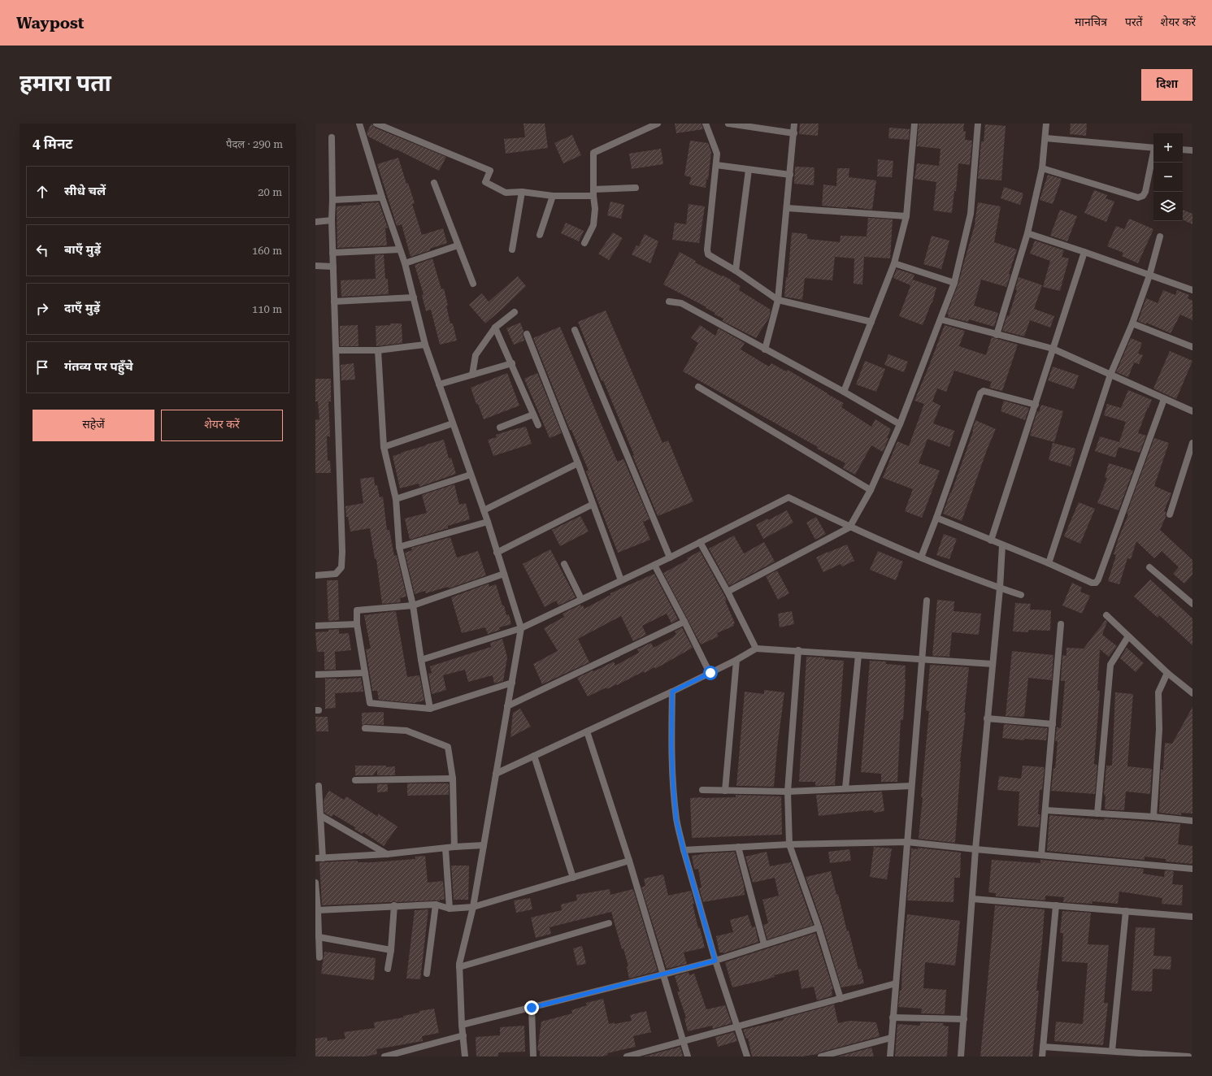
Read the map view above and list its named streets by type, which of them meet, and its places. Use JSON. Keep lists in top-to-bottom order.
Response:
{
  "page": {
    "header": "Waypost",
    "nav": ["मानचित्र", "परतें", "शेयर करें"],
    "buttons": [
      "दिशा",
      ["सहेजें", "शेयर करें"]
    ],
    "title": "हमारा पता",
    "heading": ["4 मिनट", "पैदल · 290 m"],
    "map_buttons": ["+", "−"],
    "list": [
      ["सीधे चलें", "20 m"],
      ["बाएँ मुड़ें", "160 m"],
      ["दाएँ मुड़ें", "110 m"],
      "गंतव्य पर पहुँचे"
    ]
  }
}
